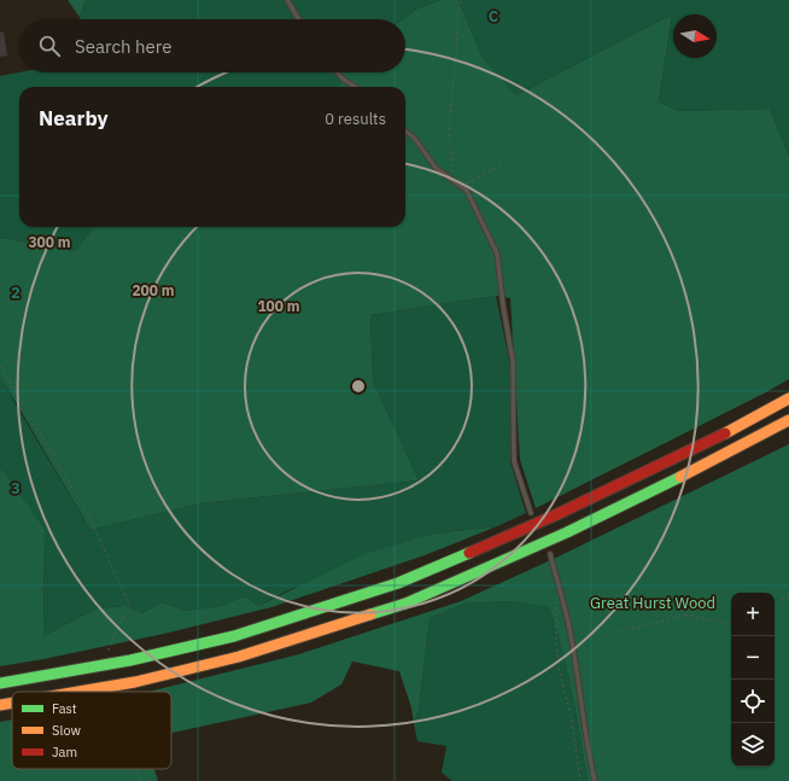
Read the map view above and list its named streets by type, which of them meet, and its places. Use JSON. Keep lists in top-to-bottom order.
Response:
{
  "parks": ["Great Hurst Wood"],
  "legend": ["Fast", "Slow", "Jam"],
  "north": "right",
  "page": {
    "search": "Search here",
    "heading": ["Nearby", "0 results"],
    "map_buttons": ["+", "−"]
  },
  "grid": {
    "columns": ["C"],
    "rows": ["2", "3"]
  },
  "rings": ["300 m", "200 m", "100 m"]
}
